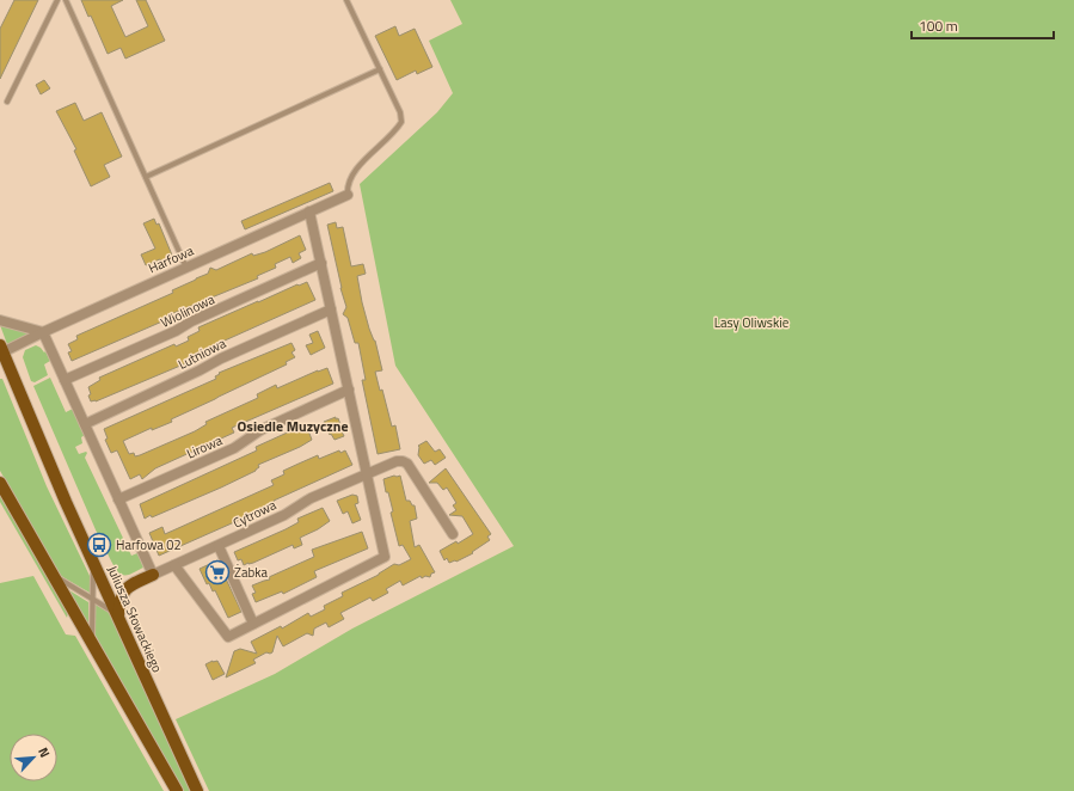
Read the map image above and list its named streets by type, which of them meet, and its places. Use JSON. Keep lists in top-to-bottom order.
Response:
{
  "streets": {
    "main road": ["Juliusza Słowackiego"],
    "street": [
      "Harfowa",
      "Wiolinowa",
      "Lutniowa",
      "Lirowa",
      "Cytrowa"
    ]
  },
  "crossings": [
    ["Harfowa", "Juliusza Słowackiego"]
  ],
  "districts": ["Osiedle Muzyczne"],
  "parks": ["Lasy Oliwskie"],
  "places": {
    "bus stop": ["Harfowa 02"],
    "supermarket": ["Żabka"]
  },
  "scale_bar": "100 m",
  "north": "top right"
}
